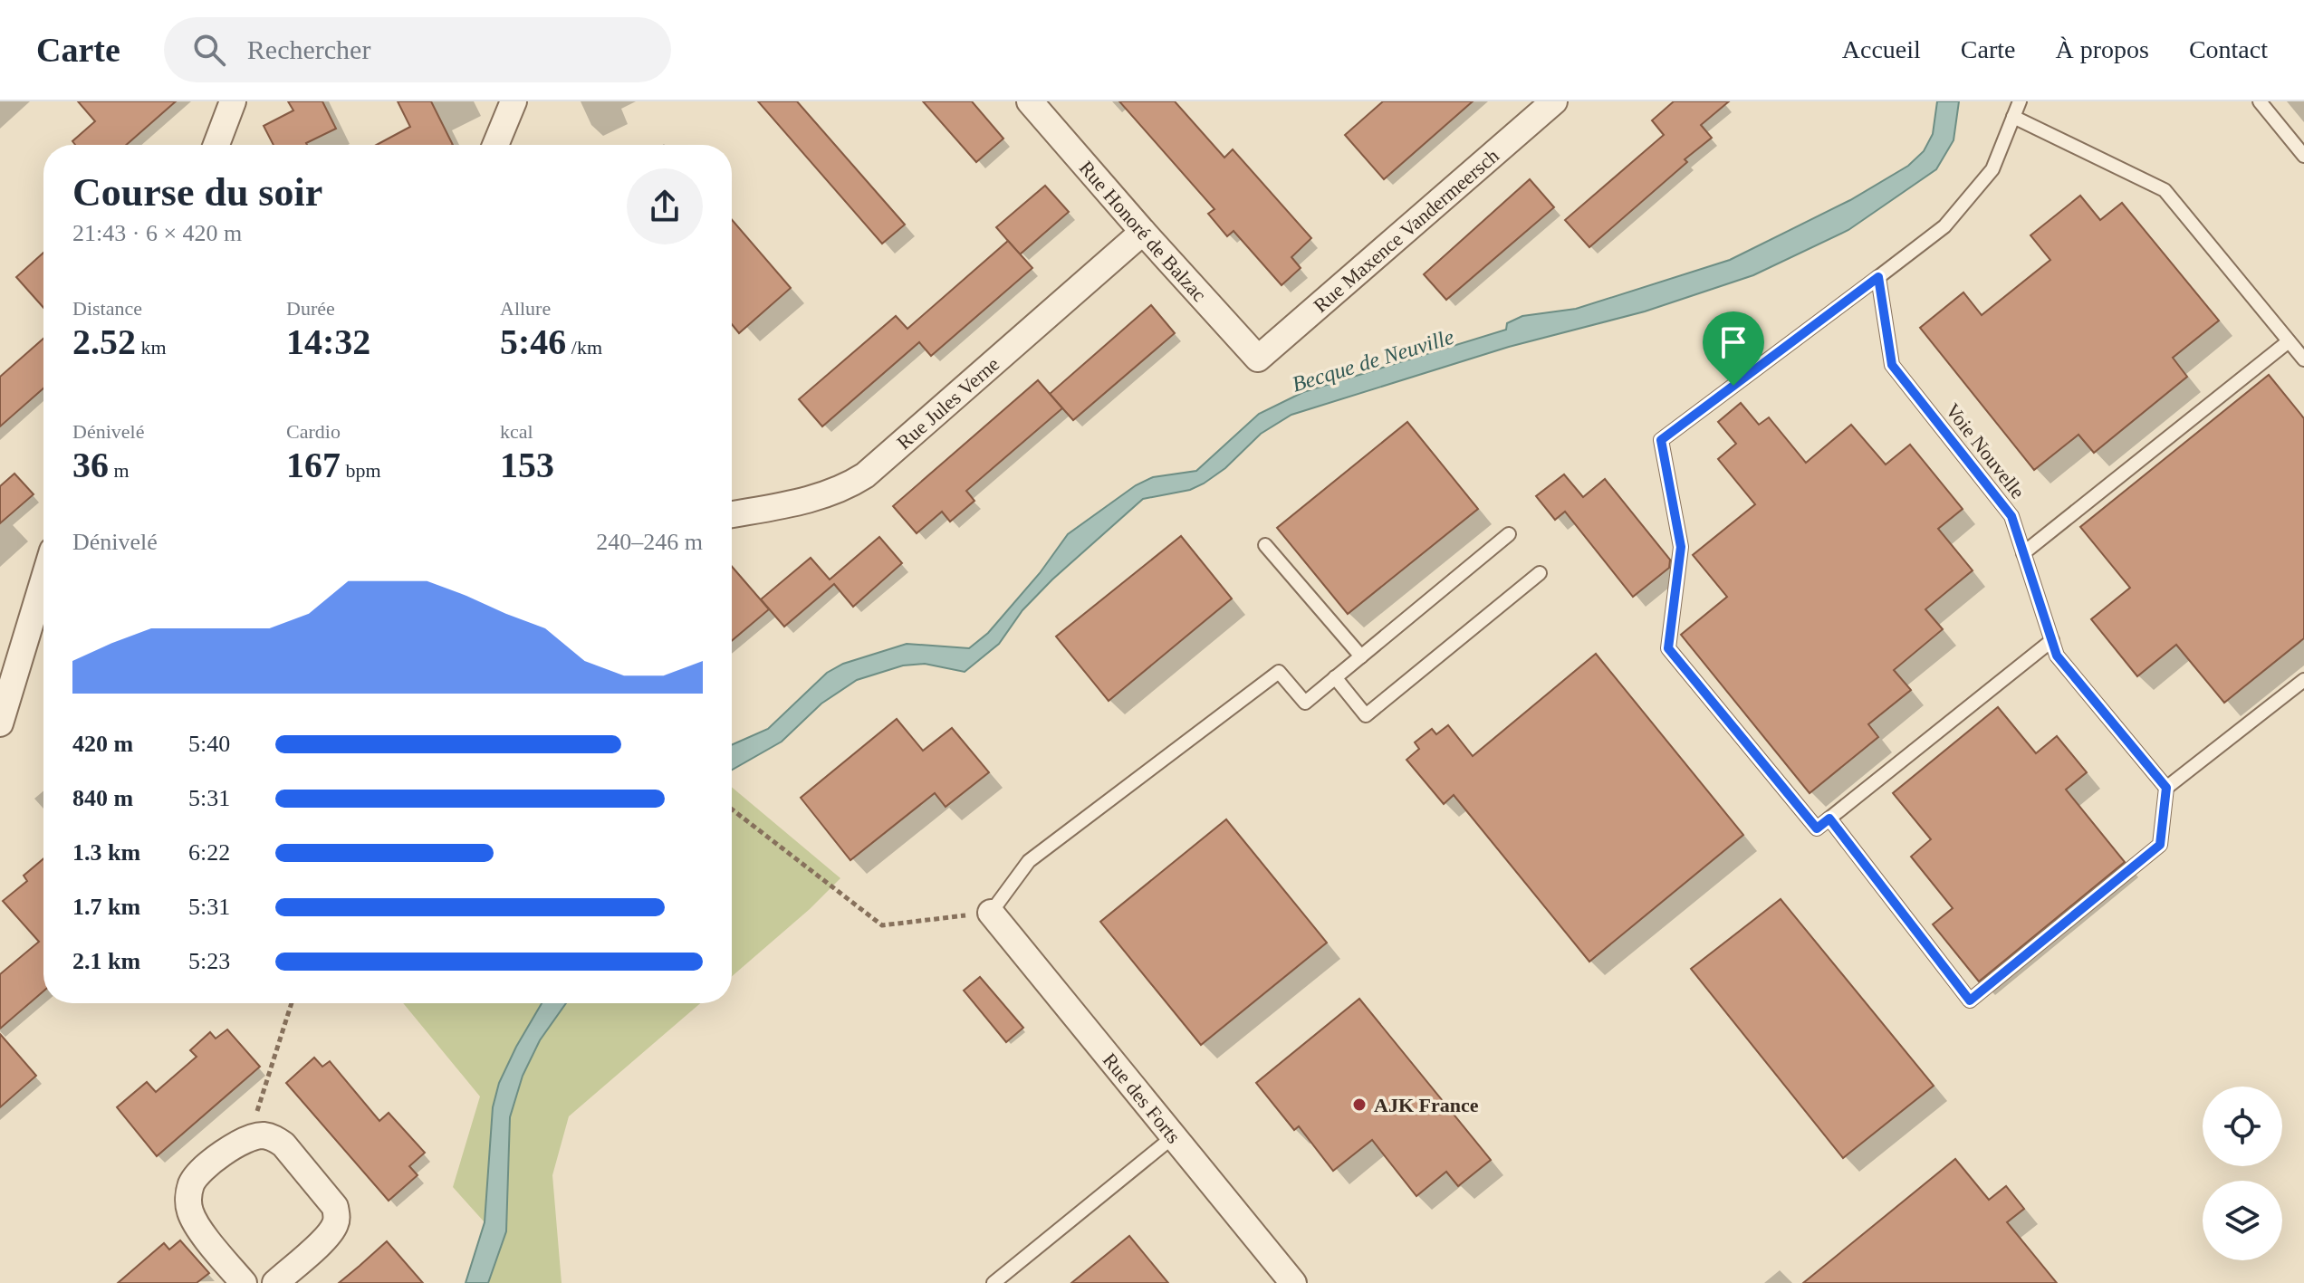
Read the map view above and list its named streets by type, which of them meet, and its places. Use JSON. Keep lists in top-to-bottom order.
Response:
{
  "streets": {
    "street": [
      "Rue Maxence Vandermeersch",
      "Rue Honoré de Balzac",
      "Rue Jules Verne",
      "Rue des Forts"
    ],
    "lane": ["Voie Nouvelle"]
  },
  "crossings": [
    ["Rue Maxence Vandermeersch", "Rue Honoré de Balzac"],
    ["Rue Honoré de Balzac", "Rue Jules Verne"]
  ],
  "water": ["Becque de Neuville"],
  "places": ["AJK France"],
  "page": {
    "header": "Carte",
    "search": "Rechercher",
    "nav": [
      "Accueil",
      "Carte",
      "À propos",
      "Contact"
    ],
    "heading": ["Course du soir", "21:43 · 6 × 420 m"],
    "stats": [
      ["Distance", "2.52 km"],
      ["Durée", "14:32"],
      ["Allure", "5:46 /km"],
      ["Dénivelé", "36 m"],
      ["Cardio", "167 bpm"],
      ["kcal", "153"]
    ],
    "chart": ["Dénivelé", "240–246 m"],
    "list": [
      {
        "name": "420 m",
        "note": "5:40"
      },
      {
        "name": "840 m",
        "note": "5:31"
      },
      {
        "name": "1.3 km",
        "note": "6:22"
      },
      {
        "name": "1.7 km",
        "note": "5:31"
      },
      {
        "name": "2.1 km",
        "note": "5:23"
      }
    ]
  }
}
